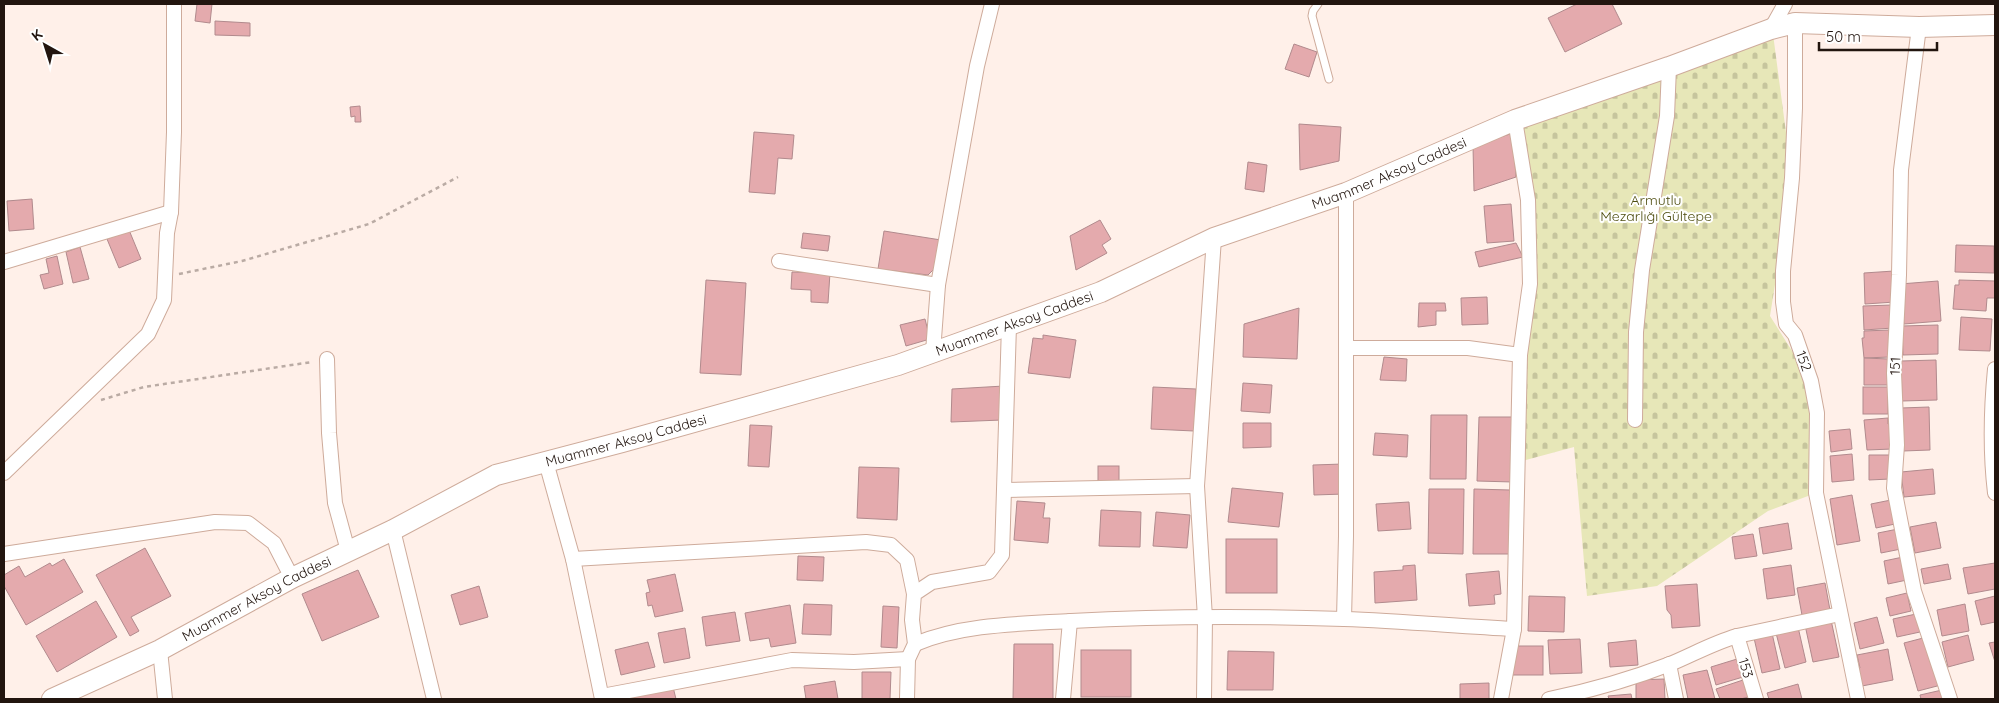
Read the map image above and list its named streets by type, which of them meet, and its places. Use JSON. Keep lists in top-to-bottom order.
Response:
{
  "streets": {
    "street": [
      "Muammer Aksoy Caddesi",
      "152",
      "151",
      "153"
    ]
  },
  "crossings": [
    ["Muammer Aksoy Caddesi", "152"],
    ["Muammer Aksoy Caddesi", "151"]
  ],
  "parks": ["Armutlu Mezarlığı Gültepe"],
  "scale_bar": "50 m",
  "north": "top left"
}
